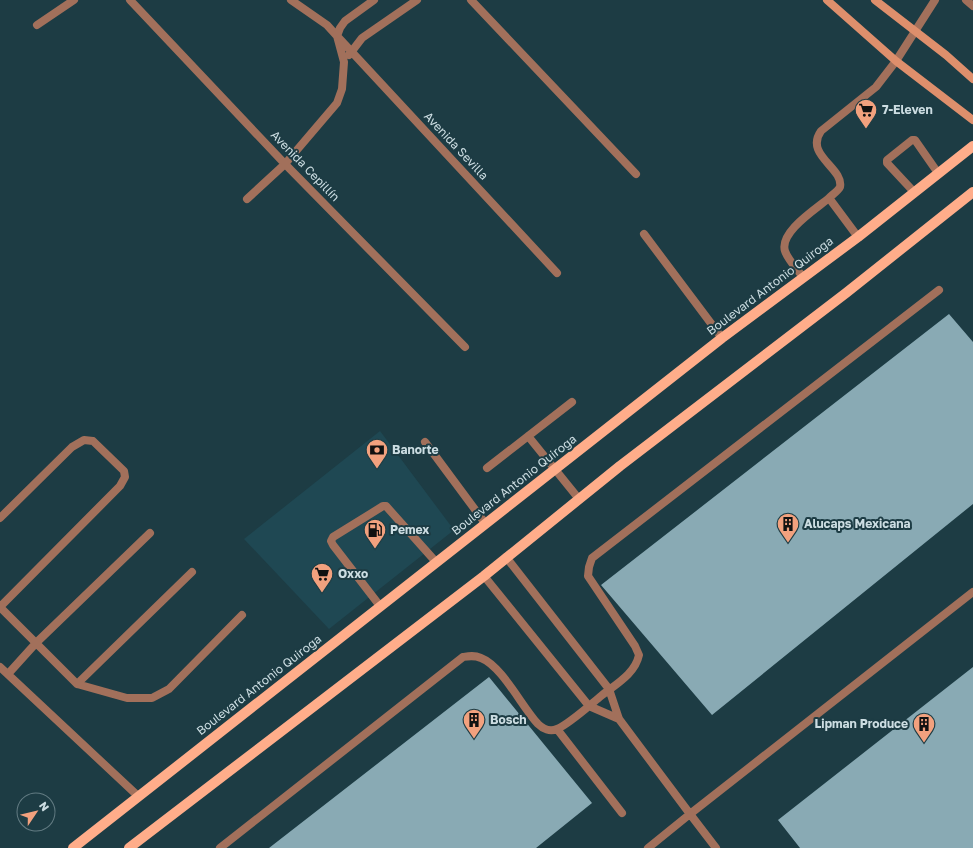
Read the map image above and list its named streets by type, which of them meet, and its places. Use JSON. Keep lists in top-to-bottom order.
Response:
{
  "streets": {
    "main road": ["Boulevard Antonio Quiroga"],
    "street": ["Avenida Sevilla", "Avenida Cepillín"]
  },
  "places": {
    "supermarket": ["7-Eleven", "Oxxo"],
    "bank": ["Banorte"],
    "building": ["Alucaps Mexicana", "Bosch", "Lipman Produce"],
    "fuel station": ["Pemex"]
  },
  "north": "top right"
}
